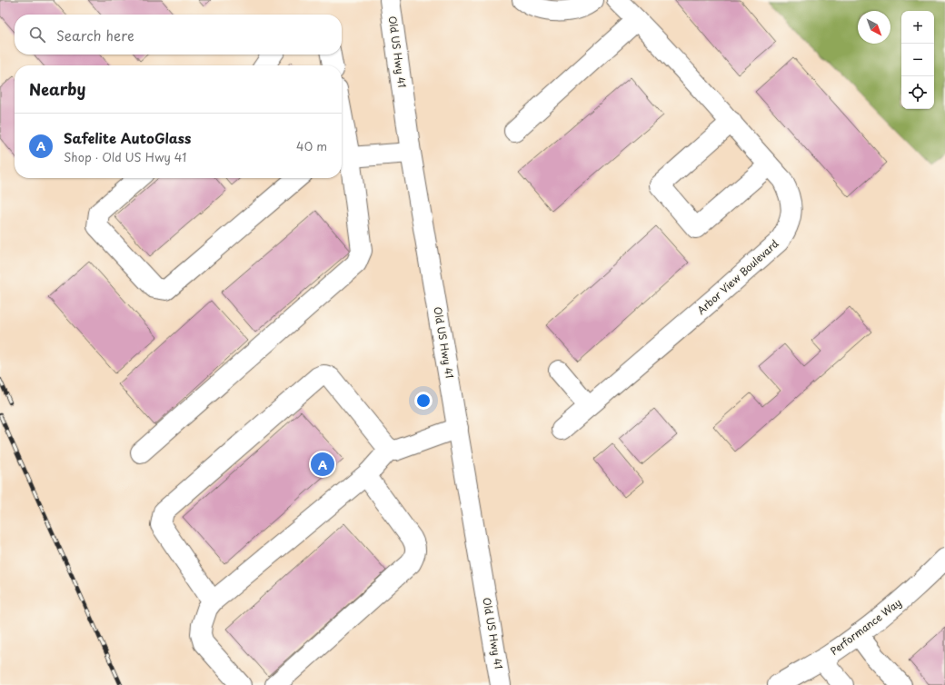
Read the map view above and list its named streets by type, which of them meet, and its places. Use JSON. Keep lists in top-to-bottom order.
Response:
{
  "streets": {
    "street": ["Old US Hwy 41", "Arbor View Boulevard", "Performance Way"]
  },
  "north": "bottom right",
  "page": {
    "map_buttons": ["+", "−"],
    "search": "Search here",
    "heading": "Nearby",
    "list": [
      {
        "mark": "A",
        "name": "Safelite AutoGlass",
        "note": "Shop · Old US Hwy 41",
        "value": "40 m"
      }
    ],
    "pins": "A"
  }
}
